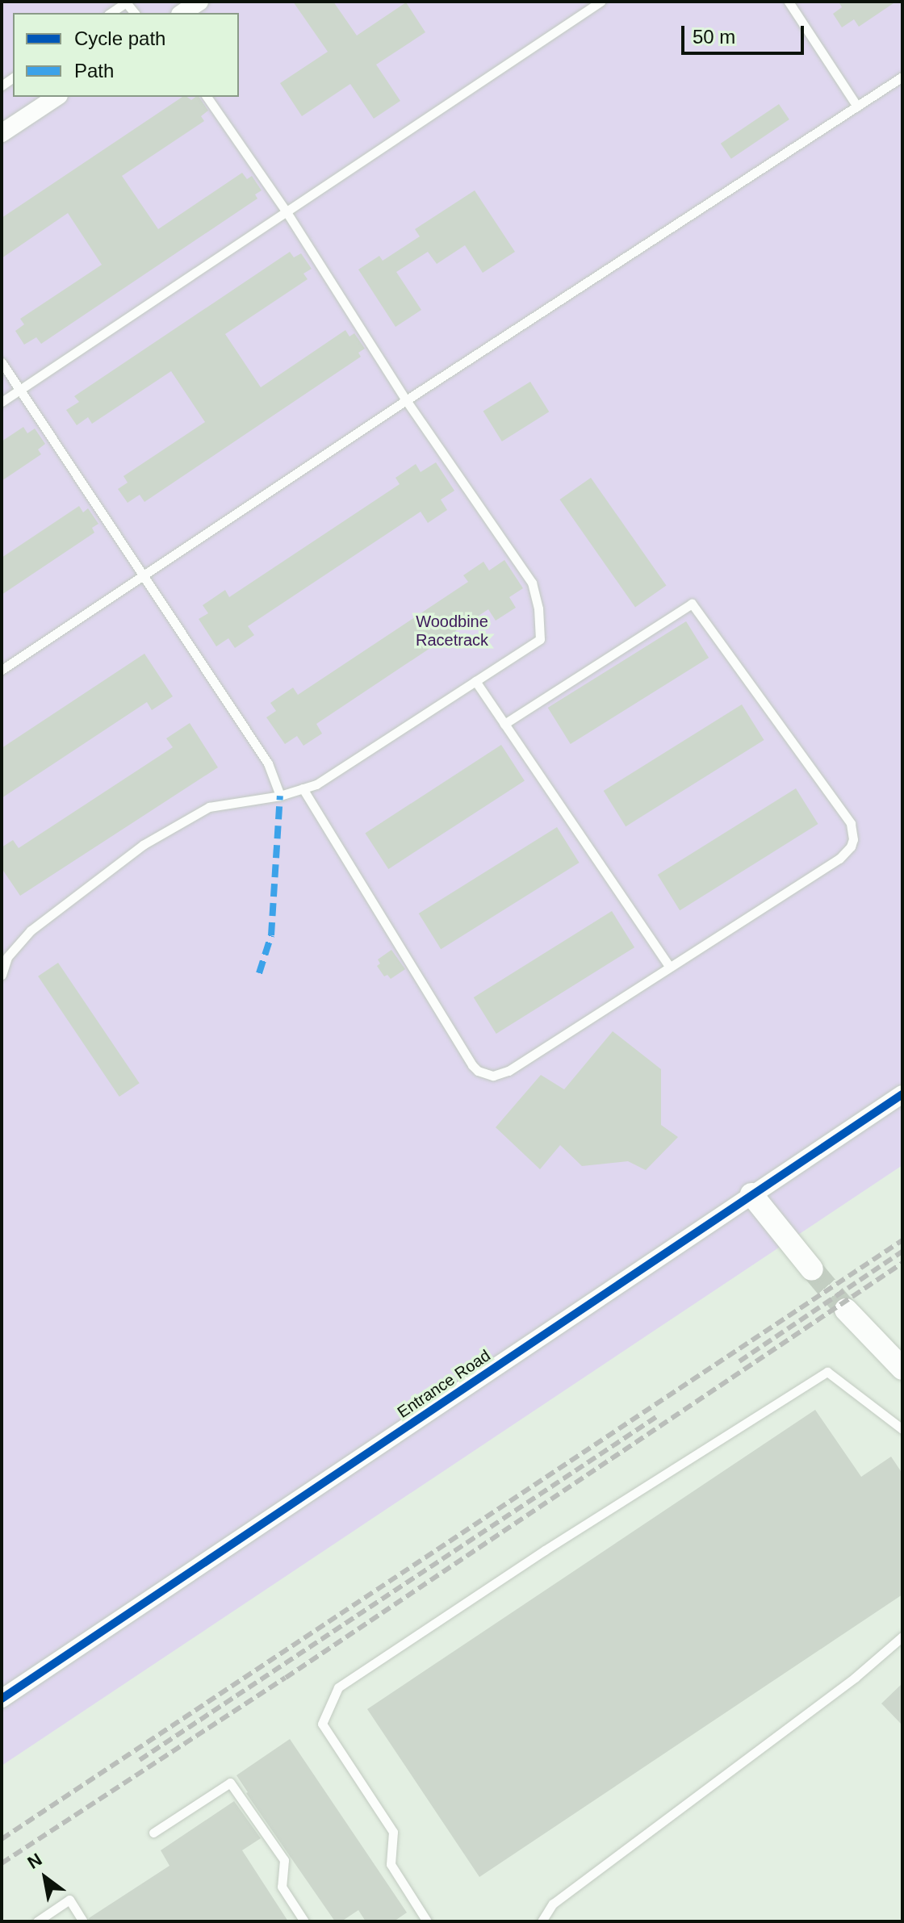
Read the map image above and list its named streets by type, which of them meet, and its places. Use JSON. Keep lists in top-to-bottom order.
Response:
{
  "streets": {
    "street": ["Entrance Road"]
  },
  "parks": ["Woodbine Racetrack"],
  "legend": ["Cycle path", "Path"],
  "scale_bar": "50 m",
  "north": "top left"
}
